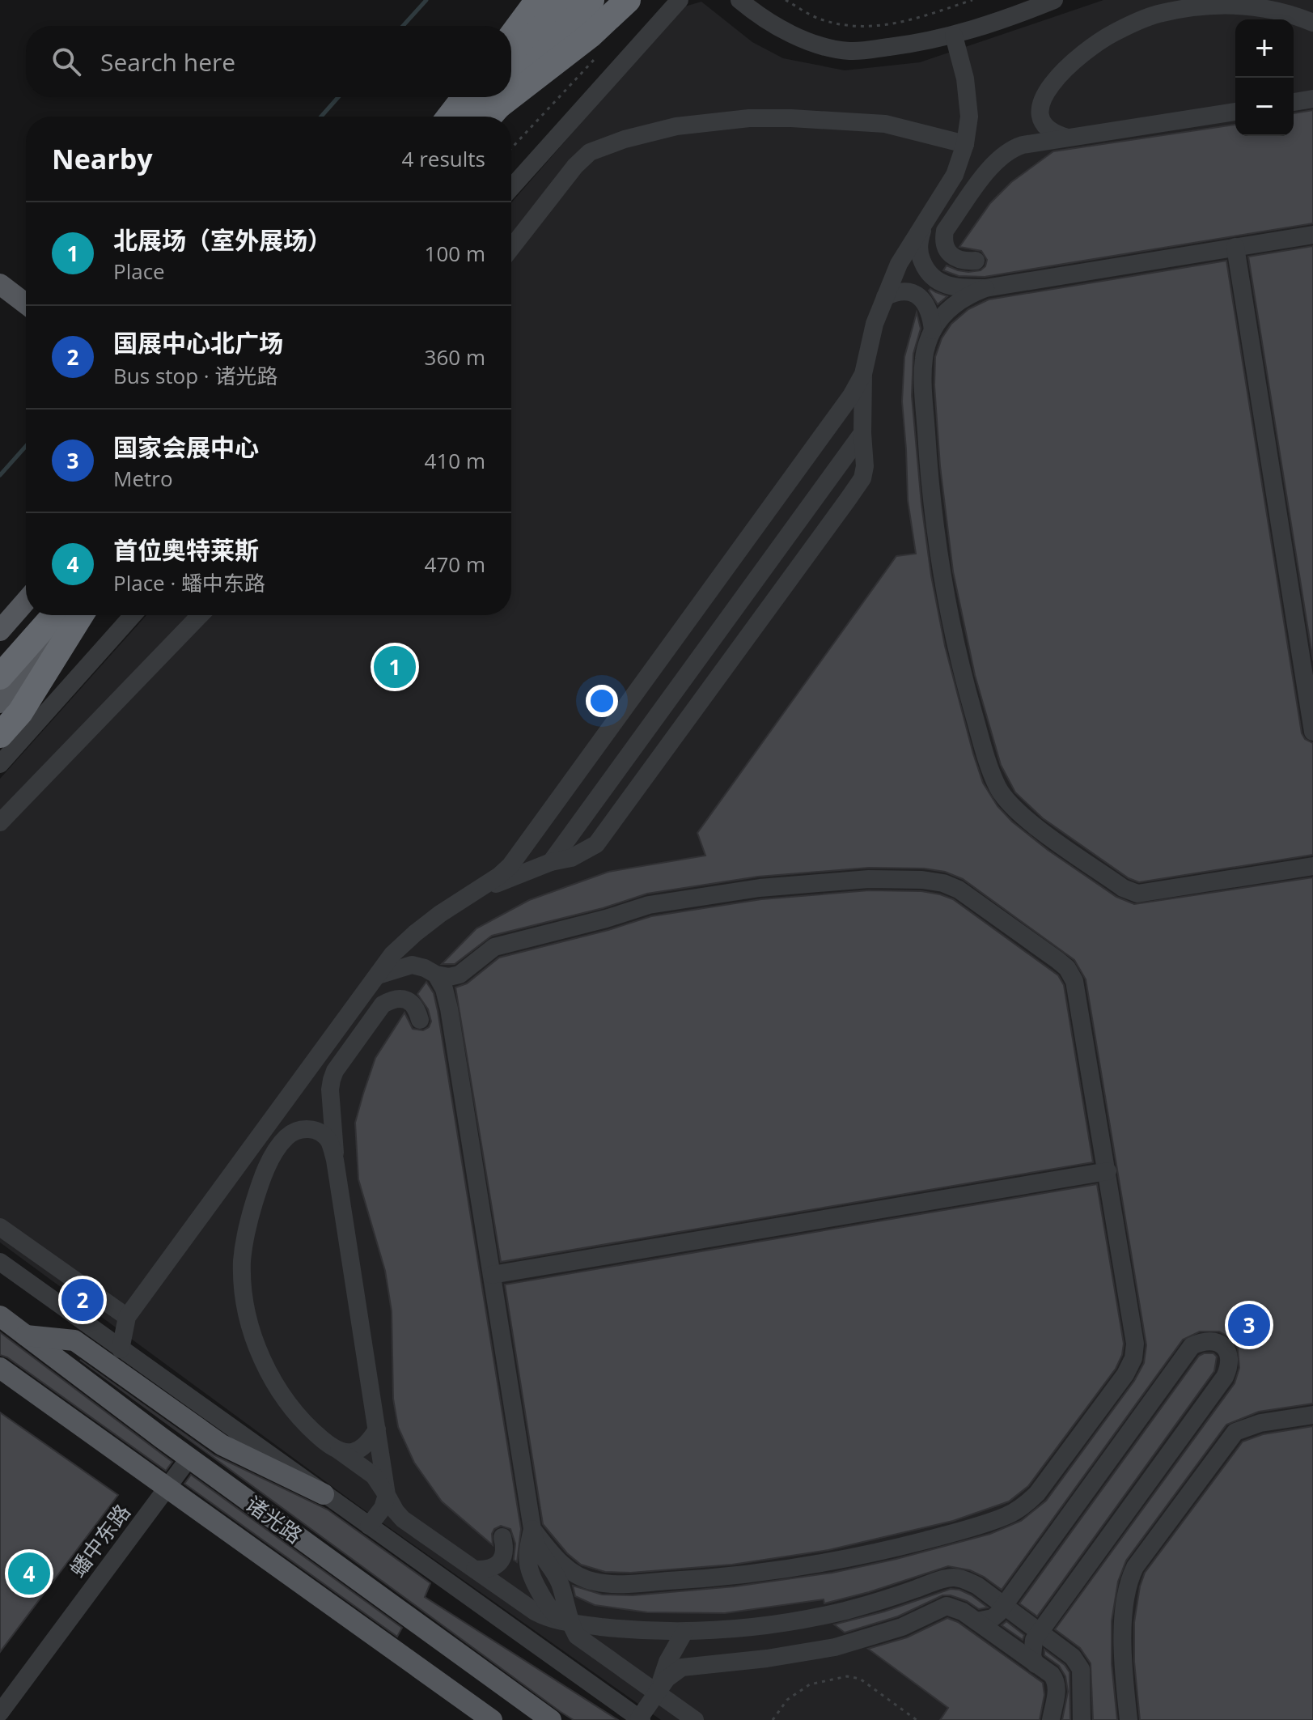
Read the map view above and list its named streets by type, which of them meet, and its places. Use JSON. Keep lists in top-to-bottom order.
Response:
{
  "streets": {
    "main road": ["诸光路"],
    "street": ["蟠中东路"]
  },
  "crossings": [
    ["诸光路", "蟠中东路"]
  ],
  "page": {
    "map_buttons": ["+", "−"],
    "search": "Search here",
    "heading": ["Nearby", "4 results"],
    "list": [
      {
        "mark": "1",
        "name": "北展场（室外展场）",
        "note": "Place",
        "value": "100 m"
      },
      {
        "mark": "2",
        "name": "国展中心北广场",
        "note": "Bus stop · 诸光路",
        "value": "360 m"
      },
      {
        "mark": "3",
        "name": "国家会展中心",
        "note": "Metro",
        "value": "410 m"
      },
      {
        "mark": "4",
        "name": "首位奥特莱斯",
        "note": "Place · 蟠中东路",
        "value": "470 m"
      }
    ],
    "pins": [
      "1",
      "2",
      "3",
      "4"
    ]
  }
}
